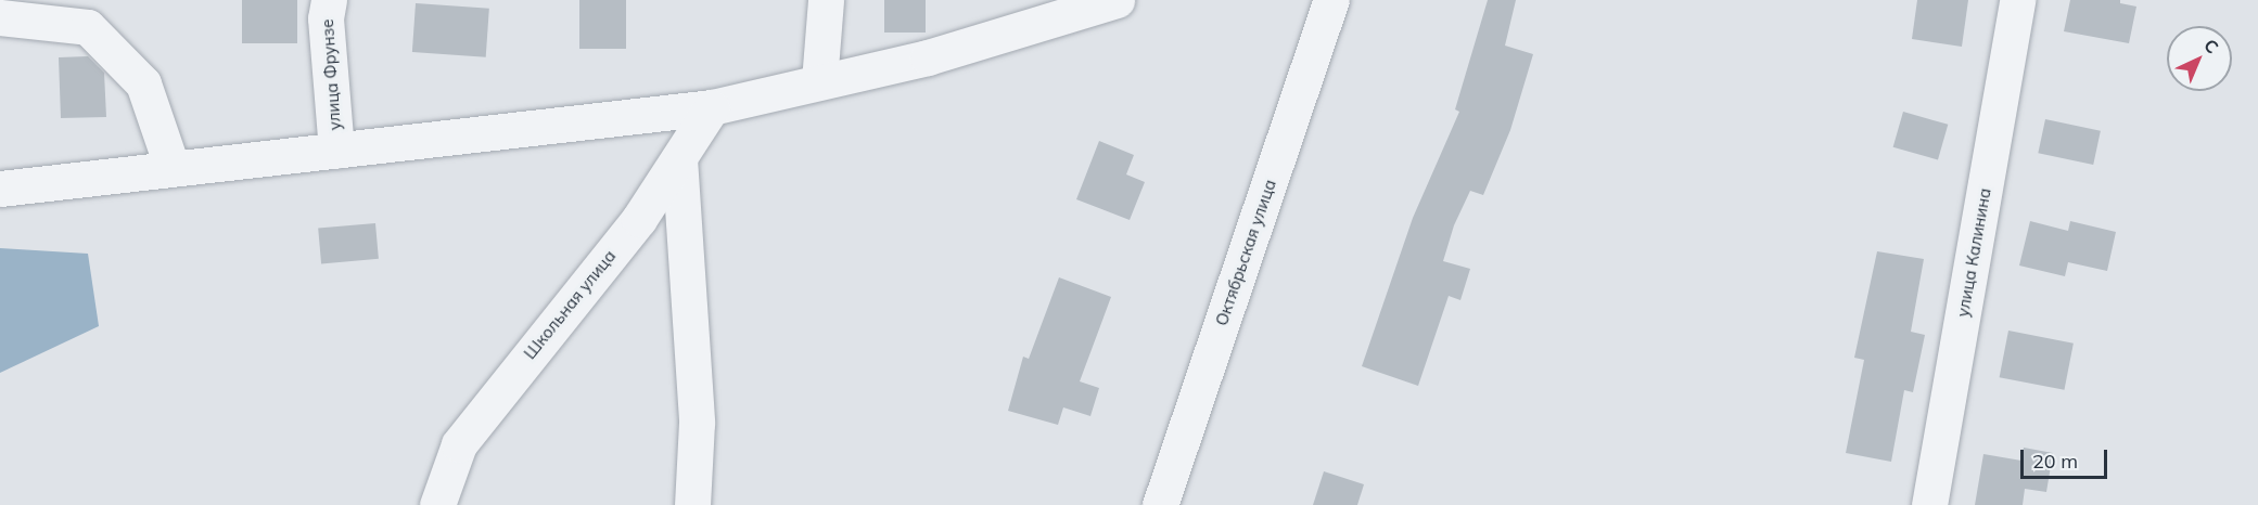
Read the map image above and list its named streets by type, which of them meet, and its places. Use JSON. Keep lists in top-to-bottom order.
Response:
{
  "streets": {
    "street": [
      "улица Фрунзе",
      "Октябрьская улица",
      "улица Калинина",
      "Школьная улица"
    ]
  },
  "scale_bar": "20 m",
  "north": "top right"
}
